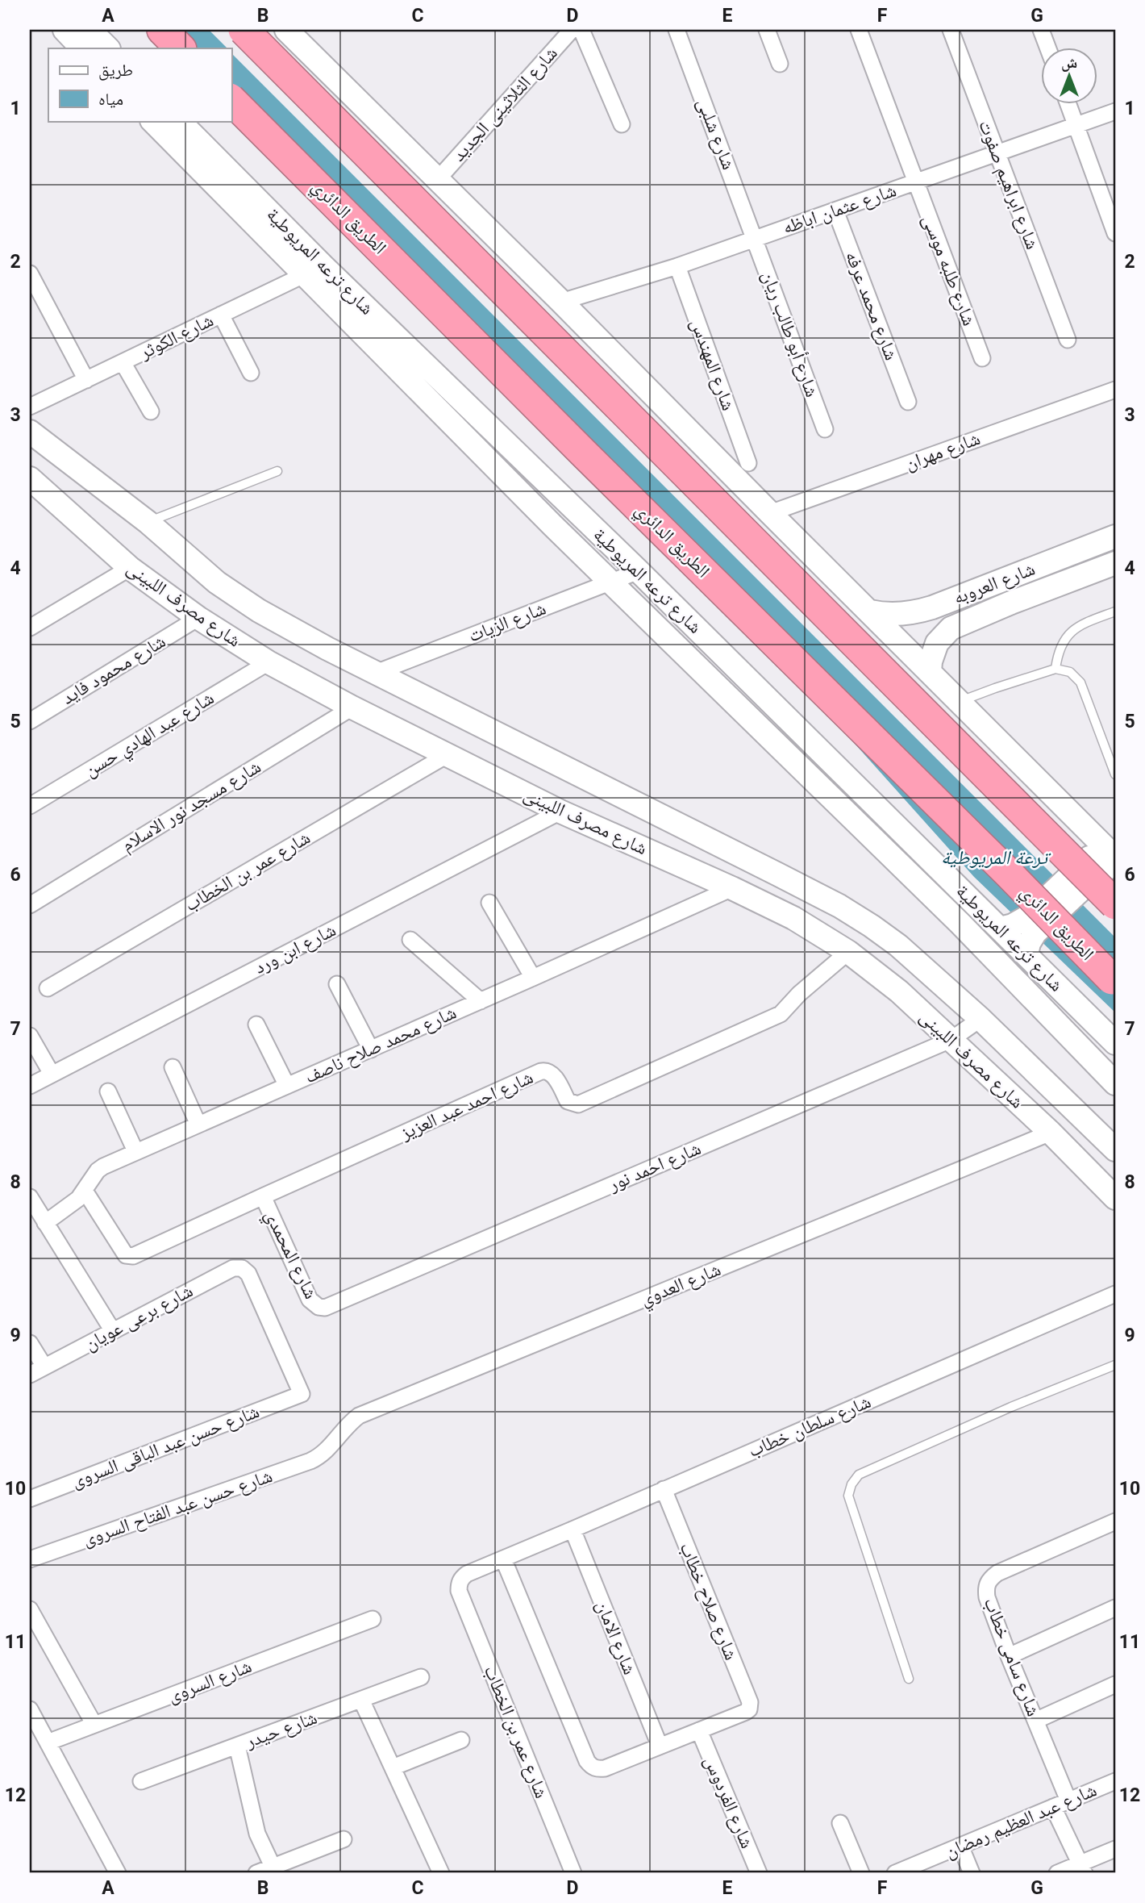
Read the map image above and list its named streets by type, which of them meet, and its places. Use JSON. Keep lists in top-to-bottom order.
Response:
{
  "streets": {
    "highway": ["الطريق الدائري"],
    "main road": ["شارع ترعه المريوطية", "شارع العروبه", "شارع مصرف اللبينى"],
    "street": [
      "شارع الثلاثينى الجديد",
      "شارع شلبى",
      "شارع ابراهيم صفوت",
      "شارع عثمان اباظه",
      "شارع طلبه موسى",
      "شارع محمد عرفه",
      "شارع أبو طالب ريان",
      "شارع الكوثر",
      "شارع المهندس",
      "شارع مهران",
      "شارع الزيات",
      "شارع محمود فايد",
      "شارع عبد الهادي حسن",
      "شارع مسجد نور الاسلام",
      "شارع عمر بن الخطاب",
      "شارع ابن ورد",
      "شارع محمد صلاح ناصف",
      "شارع احمد عبد العزيز",
      "شارع احمد نور",
      "شارع المحمدي",
      "شارع العدوي",
      "شارع برعى عويان",
      "شارع سلطان خطاب",
      "شارع حسن عبد الباقى السروى",
      "شارع حسن عبد الفتاح السروى",
      "شارع صلاح خطاب",
      "شارع الامان",
      "شارع سامى خطاب",
      "شارع السروى",
      "شارع حيدر",
      "شارع الفردوس",
      "شارع عبد العظيم رمضان"
    ]
  },
  "crossings": [
    ["شارع شلبى", "شارع عثمان اباظه"],
    ["شارع شلبى", "شارع أبو طالب ريان"],
    ["شارع ابراهيم صفوت", "شارع عثمان اباظه"],
    ["شارع عثمان اباظه", "شارع طلبه موسى"],
    ["شارع عثمان اباظه", "شارع محمد عرفه"],
    ["شارع عثمان اباظه", "شارع أبو طالب ريان"],
    ["شارع عثمان اباظه", "شارع المهندس"],
    ["شارع ترعه المريوطية", "شارع الكوثر"],
    ["شارع ترعه المريوطية", "شارع الزيات"],
    ["شارع مصرف اللبينى", "شارع الزيات"],
    ["شارع مصرف اللبينى", "شارع محمود فايد"],
    ["شارع مصرف اللبينى", "شارع عبد الهادي حسن"],
    ["شارع مصرف اللبينى", "شارع مسجد نور الاسلام"],
    ["شارع مصرف اللبينى", "شارع عمر بن الخطاب"],
    ["شارع مصرف اللبينى", "شارع ابن ورد"],
    ["شارع مصرف اللبينى", "شارع محمد صلاح ناصف"],
    ["شارع مصرف اللبينى", "شارع احمد عبد العزيز"],
    ["شارع مصرف اللبينى", "شارع احمد نور"],
    ["شارع مصرف اللبينى", "شارع العدوي"],
    ["شارع عمر بن الخطاب", "شارع سلطان خطاب"],
    ["شارع محمد صلاح ناصف", "شارع احمد عبد العزيز"],
    ["شارع احمد عبد العزيز", "شارع المحمدي"],
    ["شارع احمد نور", "شارع المحمدي"],
    ["شارع العدوي", "شارع حسن عبد الفتاح السروى"],
    ["شارع برعى عويان", "شارع حسن عبد الباقى السروى"],
    ["شارع سلطان خطاب", "شارع صلاح خطاب"],
    ["شارع سلطان خطاب", "شارع الامان"],
    ["شارع صلاح خطاب", "شارع الفردوس"],
    ["شارع سامى خطاب", "شارع عبد العظيم رمضان"]
  ],
  "water": ["ترعة المريوطية"],
  "legend": ["طريق", "مياه"],
  "north": "top",
  "grid": {
    "columns": [
      "A",
      "B",
      "C",
      "D",
      "E",
      "F",
      "G"
    ],
    "rows": [
      "1",
      "2",
      "3",
      "4",
      "5",
      "6",
      "7",
      "8",
      "9",
      "10",
      "11",
      "12"
    ]
  }
}
